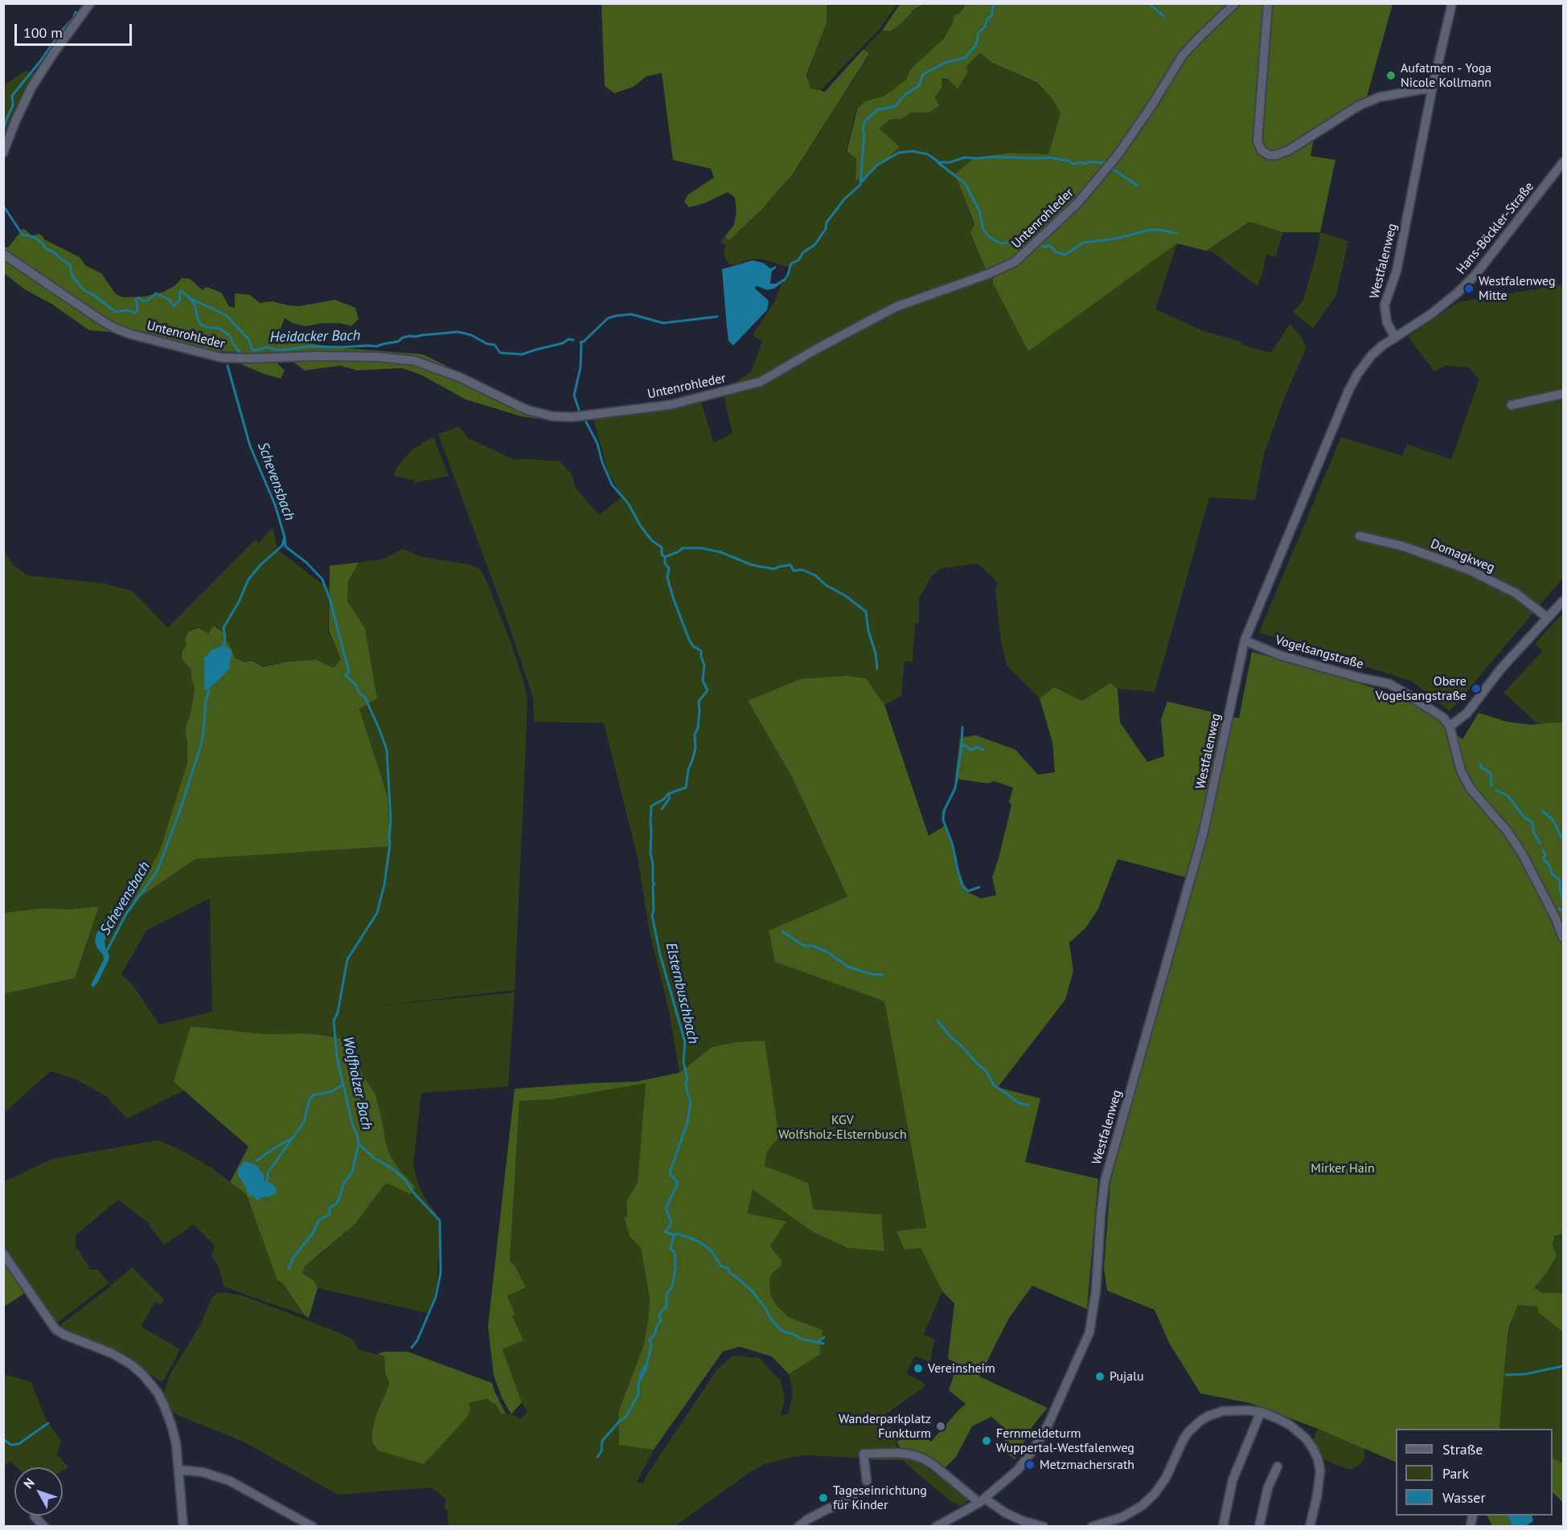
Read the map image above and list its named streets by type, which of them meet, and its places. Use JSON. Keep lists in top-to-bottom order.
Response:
{
  "streets": {
    "street": [
      "Untenrohleder",
      "Hans-Böckler-Straße",
      "Westfalenweg",
      "Domagkweg",
      "Vogelsangstraße"
    ]
  },
  "crossings": [
    ["Hans-Böckler-Straße", "Westfalenweg"],
    ["Westfalenweg", "Vogelsangstraße"]
  ],
  "water": [
    "Heidacker Bach",
    "Schevensbach",
    "Elsternbuschbach",
    "Wolfholzer Bach"
  ],
  "parks": ["KGV Wolfsholz-Elsternbusch", "Mirker Hain"],
  "places": [
    "Aufatmen - Yoga Nicole Kollmann",
    "Westfalenweg Mitte",
    "Obere Vogelsangstraße",
    "Vereinsheim",
    "Pujalu",
    "Wanderparkplatz Funkturm",
    "Fernmeldeturm Wuppertal-Westfalenweg",
    "Metzmachersrath",
    "Tageseinrichtung für Kinder"
  ],
  "legend": ["Straße", "Park", "Wasser"],
  "scale_bar": "100 m",
  "north": "top left"
}
